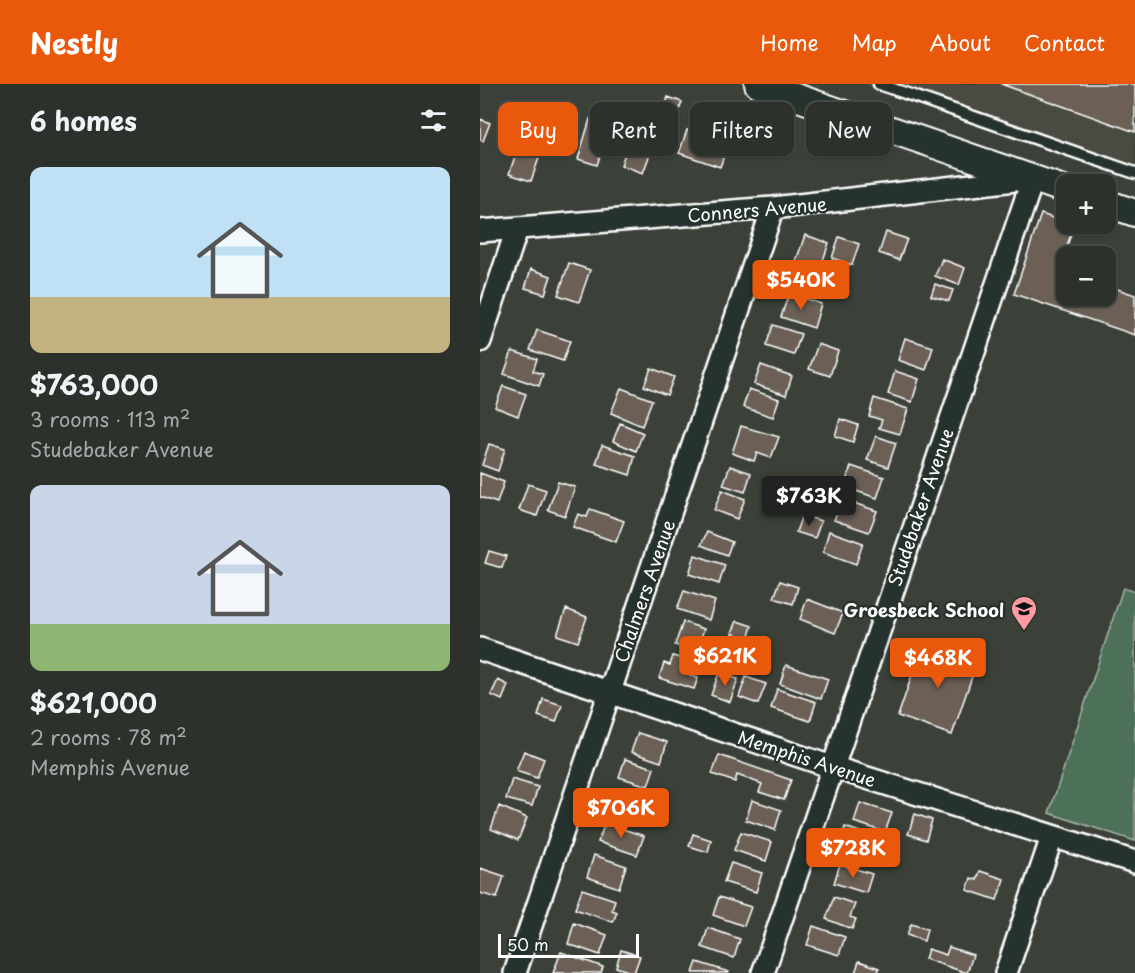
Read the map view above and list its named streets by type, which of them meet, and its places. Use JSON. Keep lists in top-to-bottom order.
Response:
{
  "streets": {
    "street": [
      "Conners Avenue",
      "Studebaker Avenue",
      "Chalmers Avenue",
      "Memphis Avenue"
    ]
  },
  "crossings": [
    ["Conners Avenue", "Studebaker Avenue"],
    ["Conners Avenue", "Chalmers Avenue"],
    ["Studebaker Avenue", "Memphis Avenue"],
    ["Chalmers Avenue", "Memphis Avenue"]
  ],
  "places": {
    "school or university": ["Groesbeck School"]
  },
  "scale_bar": "50 m",
  "page": {
    "header": "Nestly",
    "nav": [
      "Home",
      "Map",
      "About",
      "Contact"
    ],
    "heading": "6 homes",
    "chip": [
      "Buy",
      "Rent",
      "Filters",
      "New"
    ],
    "list": [
      {
        "name": "$763,000",
        "note": "3 rooms · 113 m² · Studebaker Avenue"
      },
      {
        "name": "$621,000",
        "note": "2 rooms · 78 m² · Memphis Avenue"
      }
    ],
    "map_buttons": ["+", "−"],
    "price": [
      "$540K",
      "$763K",
      "$621K",
      "$468K",
      "$706K",
      "$728K"
    ],
    "scale": "50 m"
  }
}
